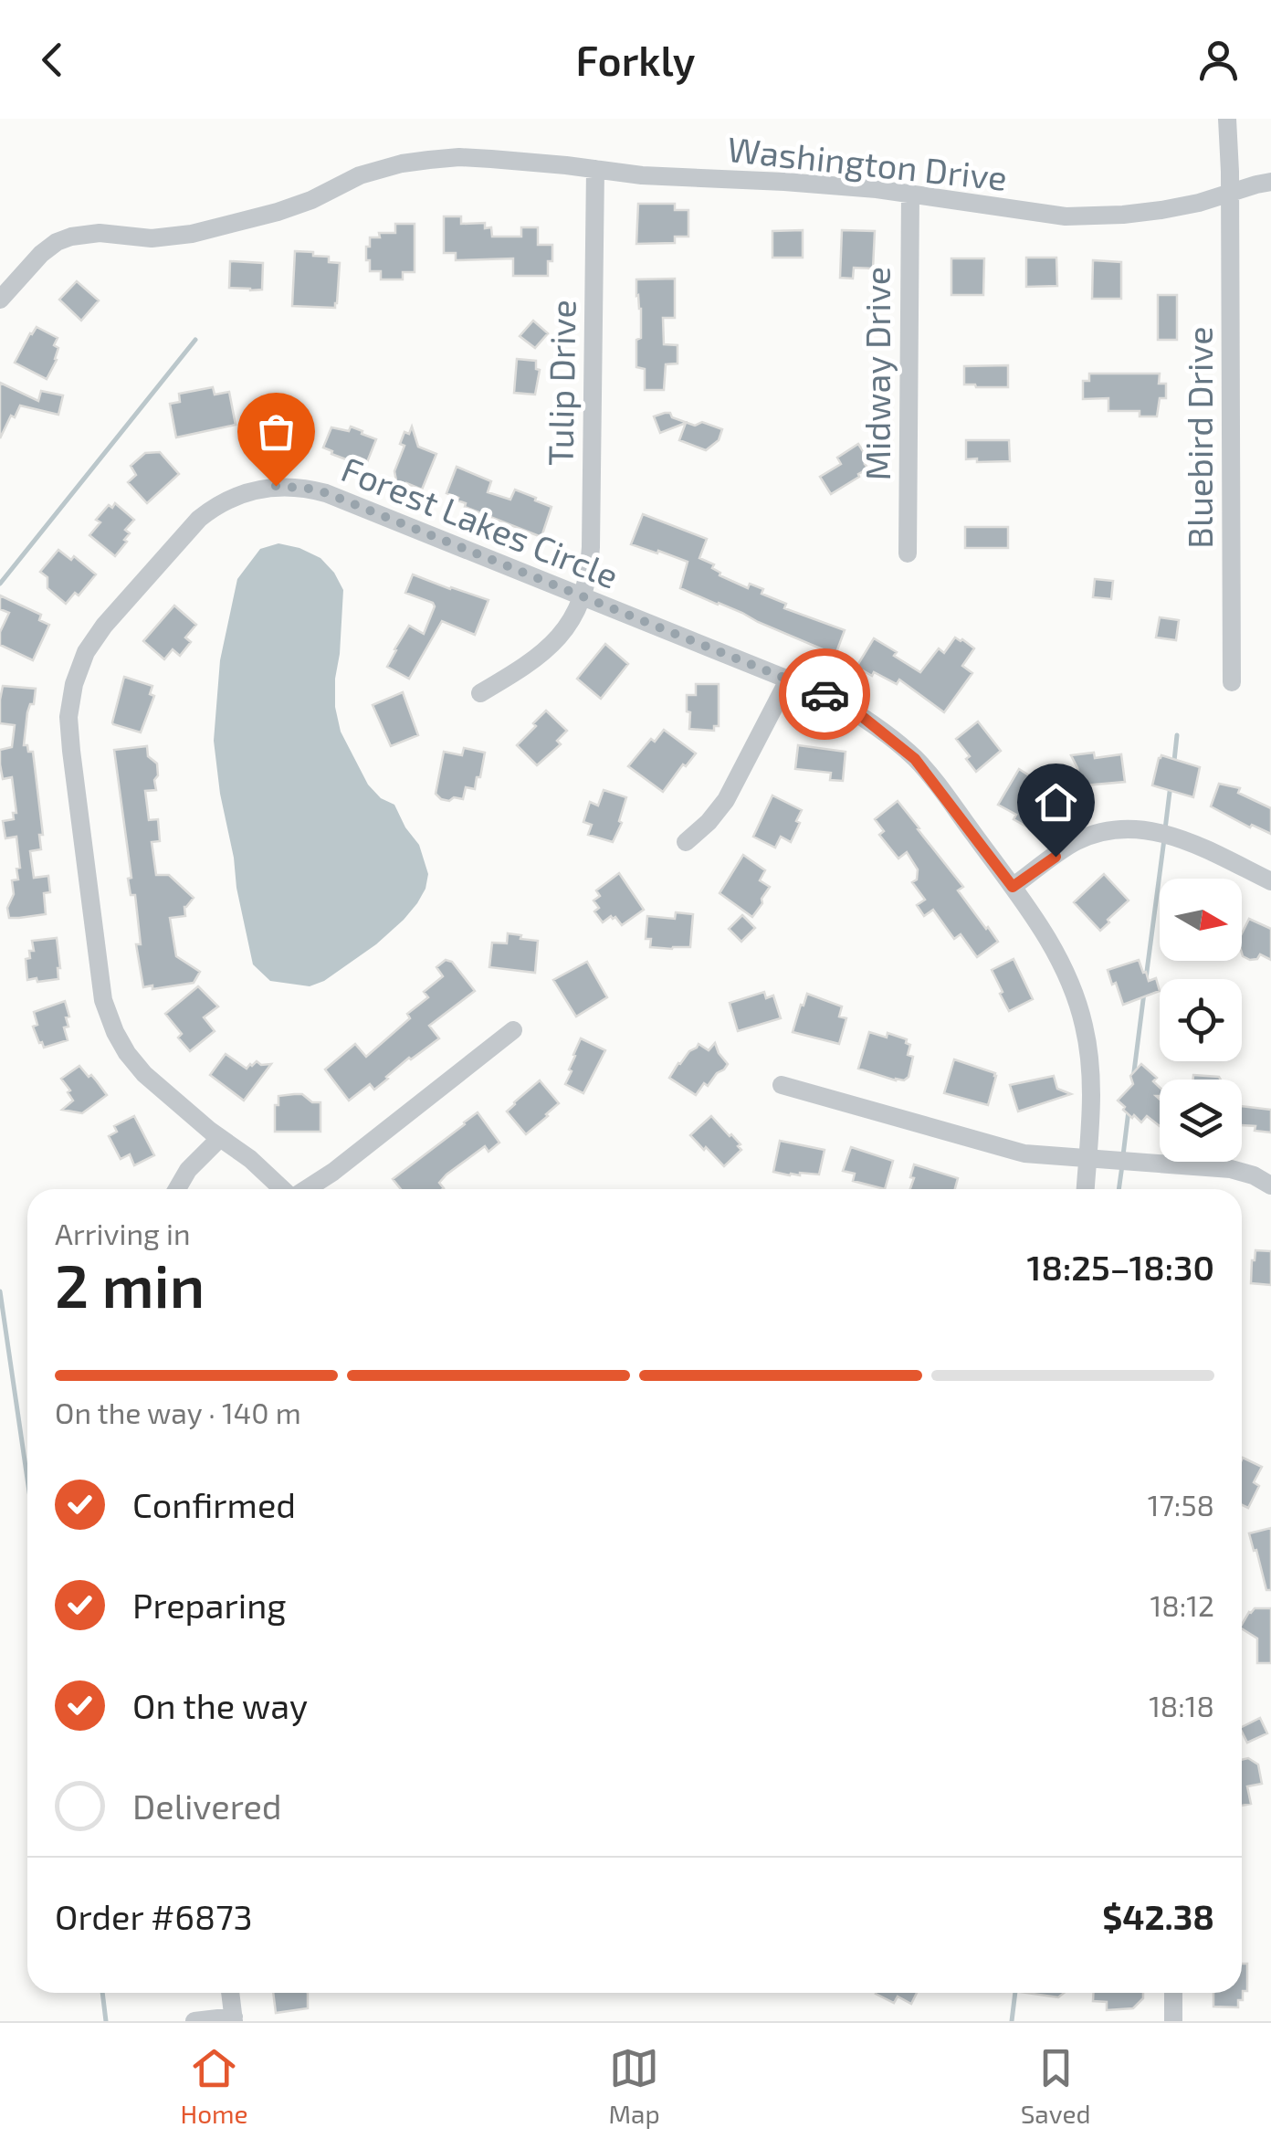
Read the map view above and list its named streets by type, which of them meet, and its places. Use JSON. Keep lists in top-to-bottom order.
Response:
{
  "streets": {
    "street": [
      "Washington Drive",
      "Midway Drive",
      "Tulip Drive",
      "Bluebird Drive",
      "Forest Lakes Circle"
    ]
  },
  "crossings": [
    ["Washington Drive", "Midway Drive"],
    ["Washington Drive", "Tulip Drive"],
    ["Washington Drive", "Bluebird Drive"],
    ["Tulip Drive", "Forest Lakes Circle"]
  ],
  "north": "right",
  "page": {
    "header": "Forkly",
    "heading": ["2 min", "Arriving in", "18:25–18:30"],
    "panel": ["Order #6873", "$42.38"],
    "bar": "On the way · 140 m",
    "list": [
      ["Confirmed", "17:58"],
      ["Preparing", "18:12"],
      ["On the way", "18:18"],
      "Delivered"
    ],
    "tabs": ["Home", "Map", "Saved"]
  }
}
